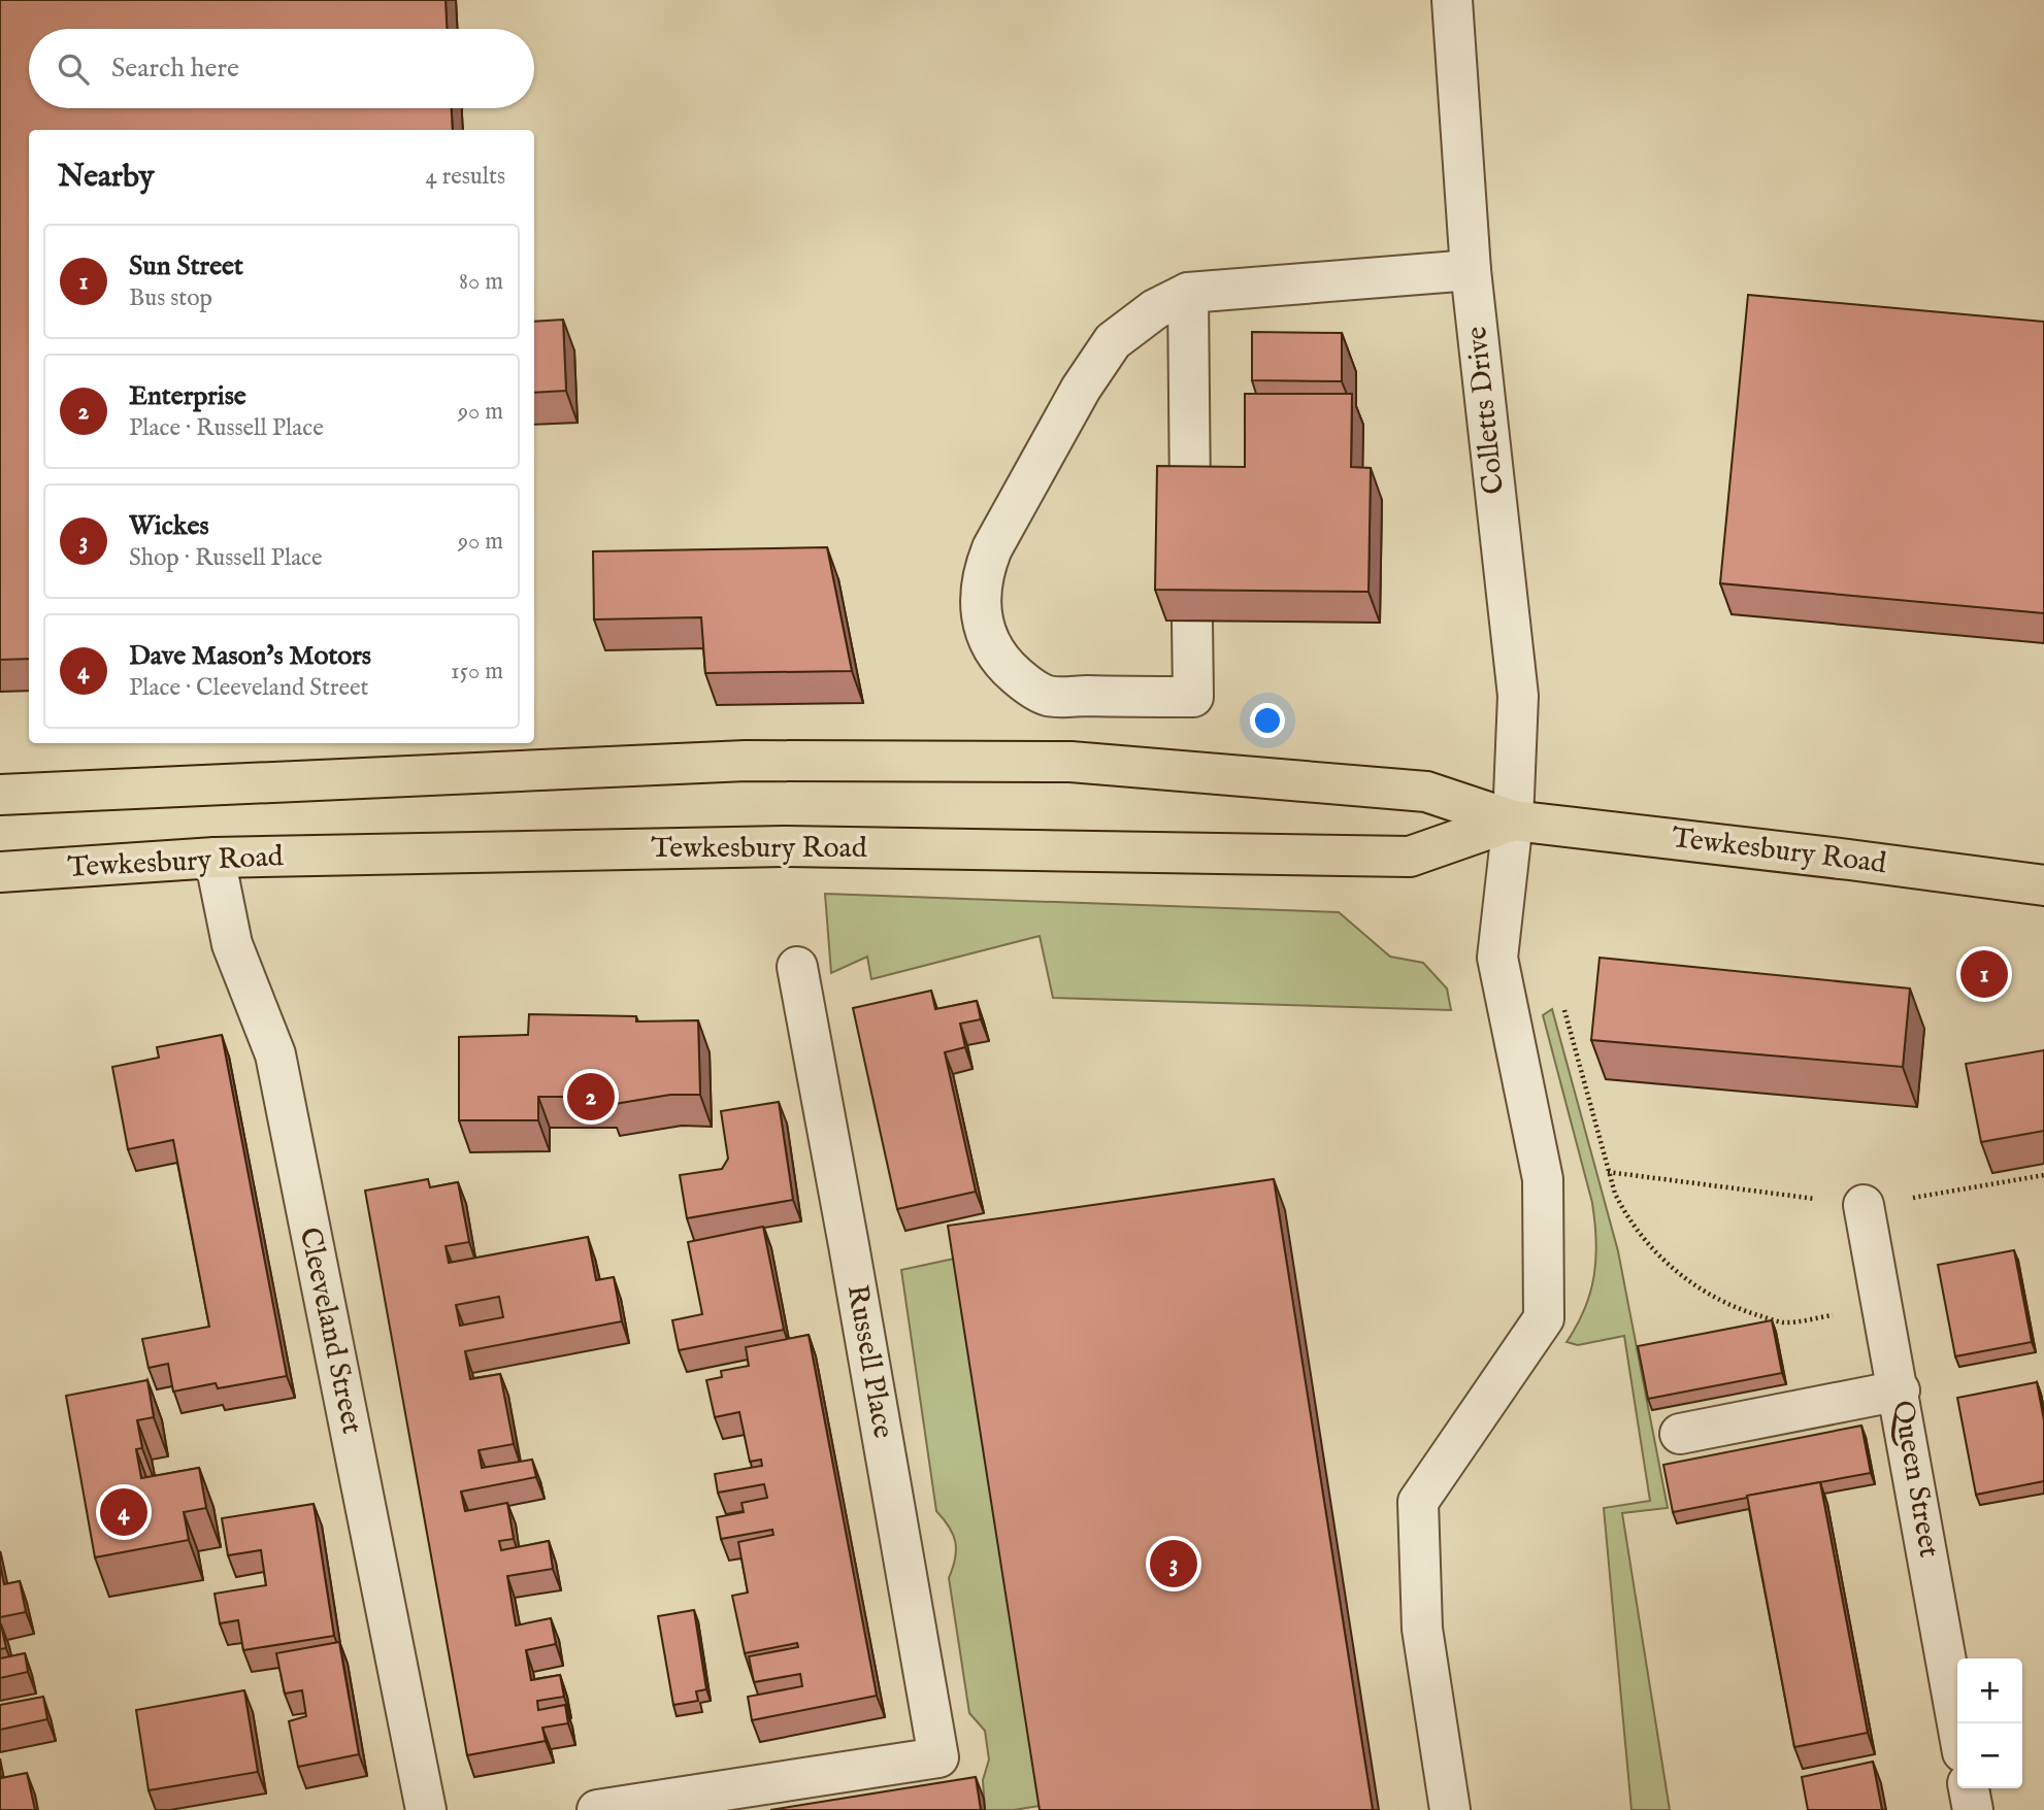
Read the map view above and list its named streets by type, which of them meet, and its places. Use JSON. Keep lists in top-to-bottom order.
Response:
{
  "streets": {
    "highway": ["Tewkesbury Road"],
    "street": [
      "Colletts Drive",
      "Cleeveland Street",
      "Russell Place",
      "Queen Street"
    ]
  },
  "crossings": [
    ["Colletts Drive", "Tewkesbury Road"],
    ["Tewkesbury Road", "Cleeveland Street"]
  ],
  "page": {
    "search": "Search here",
    "heading": ["Nearby", "4 results"],
    "list": [
      {
        "mark": "1",
        "name": "Sun Street",
        "note": "Bus stop",
        "value": "80 m"
      },
      {
        "mark": "2",
        "name": "Enterprise",
        "note": "Place · Russell Place",
        "value": "90 m"
      },
      {
        "mark": "3",
        "name": "Wickes",
        "note": "Shop · Russell Place",
        "value": "90 m"
      },
      {
        "mark": "4",
        "name": "Dave Mason's Motors",
        "note": "Place · Cleeveland Street",
        "value": "150 m"
      }
    ],
    "pins": [
      "1",
      "2",
      "4",
      "3"
    ],
    "map_buttons": ["+", "−"]
  }
}
